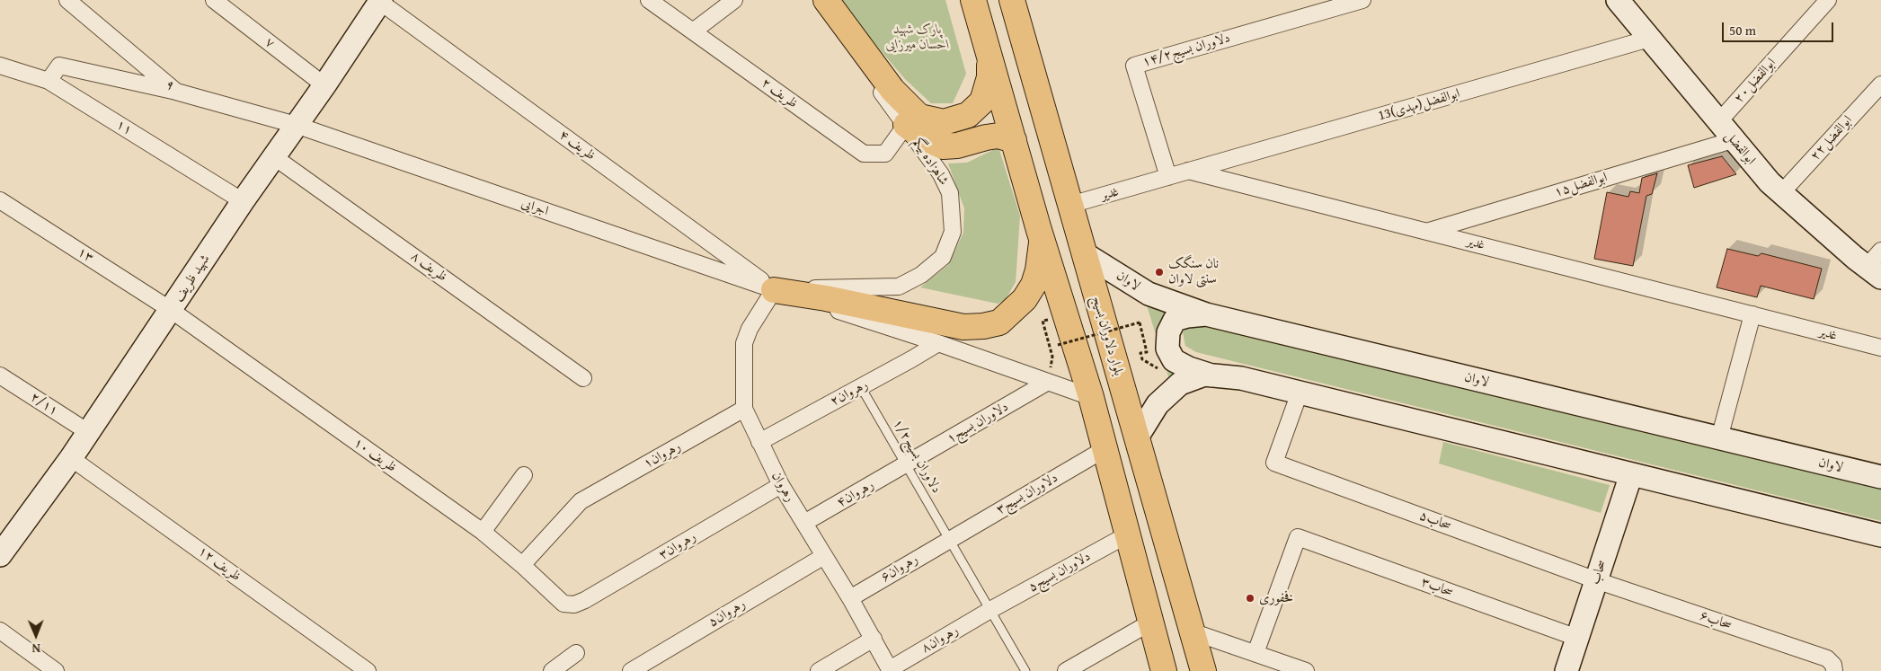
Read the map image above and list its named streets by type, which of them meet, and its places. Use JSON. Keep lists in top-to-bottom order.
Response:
{
  "streets": {
    "main road": ["بلوار دلاوران بسیج"],
    "street": [
      "۷",
      "۱۴/۲دلاوران بسیج",
      "ابوالفضل۲۰",
      "۹",
      "ظریف ۲",
      "13ابوالفضل(مهدی)",
      "۱۱",
      "ابوالفضل۲۲",
      "ظریف ۴",
      "ابوالفضل",
      "شاهزاده بیگم",
      "ابوالفضل۱۵",
      "غدیر",
      "اجرایی",
      "۱۳",
      "ظریف ۸",
      "شهید ظریف",
      "لاوان",
      "رهروان۲",
      "۲/۱۱",
      "دلاوران بسیج۱",
      "ظریف ۱۰",
      "رهروان۱",
      "رهروان",
      "رهروان۴",
      "دلاوران بسیج۳",
      "۵سحاب",
      "رهروان۳",
      "ظریف ۱۲",
      "رهروان۶",
      "دلاوران بسیج۵",
      "سحاب",
      "۳سحاب",
      "رهروان۵",
      "۶سحاب",
      "رهروان۸"
    ],
    "lane": ["دلاوران بسیج۱/۲"]
  },
  "crossings": [
    ["۷", "شهید ظریف"],
    ["۱۴/۲دلاوران بسیج", "غدیر"],
    ["ابوالفضل۲۰", "ابوالفضل"],
    ["۹", "اجرایی"],
    ["۹", "شهید ظریف"],
    ["ظریف ۲", "شاهزاده بیگم"],
    ["13ابوالفضل(مهدی)", "ابوالفضل"],
    ["13ابوالفضل(مهدی)", "غدیر"],
    ["۱۱", "شهید ظریف"],
    ["ابوالفضل۲۲", "ابوالفضل"],
    ["ظریف ۴", "شاهزاده بیگم"],
    ["ظریف ۴", "اجرایی"],
    ["ظریف ۴", "شهید ظریف"],
    ["ظریف ۴", "رهروان"],
    ["ابوالفضل", "ابوالفضل۱۵"],
    ["شاهزاده بیگم", "اجرایی"],
    ["شاهزاده بیگم", "رهروان"],
    ["ابوالفضل۱۵", "غدیر"],
    ["غدیر", "بلوار دلاوران بسیج"],
    ["اجرایی", "شهید ظریف"],
    ["اجرایی", "رهروان۲"],
    ["اجرایی", "دلاوران بسیج۱"],
    ["اجرایی", "رهروان"],
    ["۱۳", "شهید ظریف"],
    ["۱۳", "ظریف ۱۰"],
    ["ظریف ۸", "شهید ظریف"],
    ["شهید ظریف", "۲/۱۱"],
    ["شهید ظریف", "ظریف ۱۰"],
    ["شهید ظریف", "ظریف ۱۲"],
    ["لاوان", "بلوار دلاوران بسیج"],
    ["رهروان۲", "دلاوران بسیج۱/۲"],
    ["رهروان۲", "رهروان"],
    ["دلاوران بسیج۱", "دلاوران بسیج۱/۲"],
    ["دلاوران بسیج۱", "رهروان۴"],
    ["ظریف ۱۰", "رهروان۱"],
    ["ظریف ۱۰", "رهروان۳"],
    ["رهروان۱", "رهروان"],
    ["دلاوران بسیج۱/۲", "رهروان۴"],
    ["دلاوران بسیج۱/۲", "دلاوران بسیج۳"],
    ["دلاوران بسیج۱/۲", "رهروان۶"],
    ["دلاوران بسیج۱/۲", "دلاوران بسیج۵"],
    ["دلاوران بسیج۱/۲", "رهروان۸"],
    ["رهروان", "رهروان۴"],
    ["رهروان", "رهروان۳"],
    ["رهروان", "رهروان۶"],
    ["رهروان", "رهروان۵"],
    ["رهروان", "رهروان۸"],
    ["دلاوران بسیج۳", "رهروان۶"],
    ["۵سحاب", "سحاب"],
    ["۵سحاب", "۶سحاب"],
    ["دلاوران بسیج۵", "رهروان۸"],
    ["سحاب", "۳سحاب"],
    ["سحاب", "۶سحاب"]
  ],
  "parks": ["پارک شهید احسان میرزایی"],
  "places": ["نان سنگک سنتی لاوان", "فخفوری"],
  "scale_bar": "50 m",
  "north": "bottom"
}
